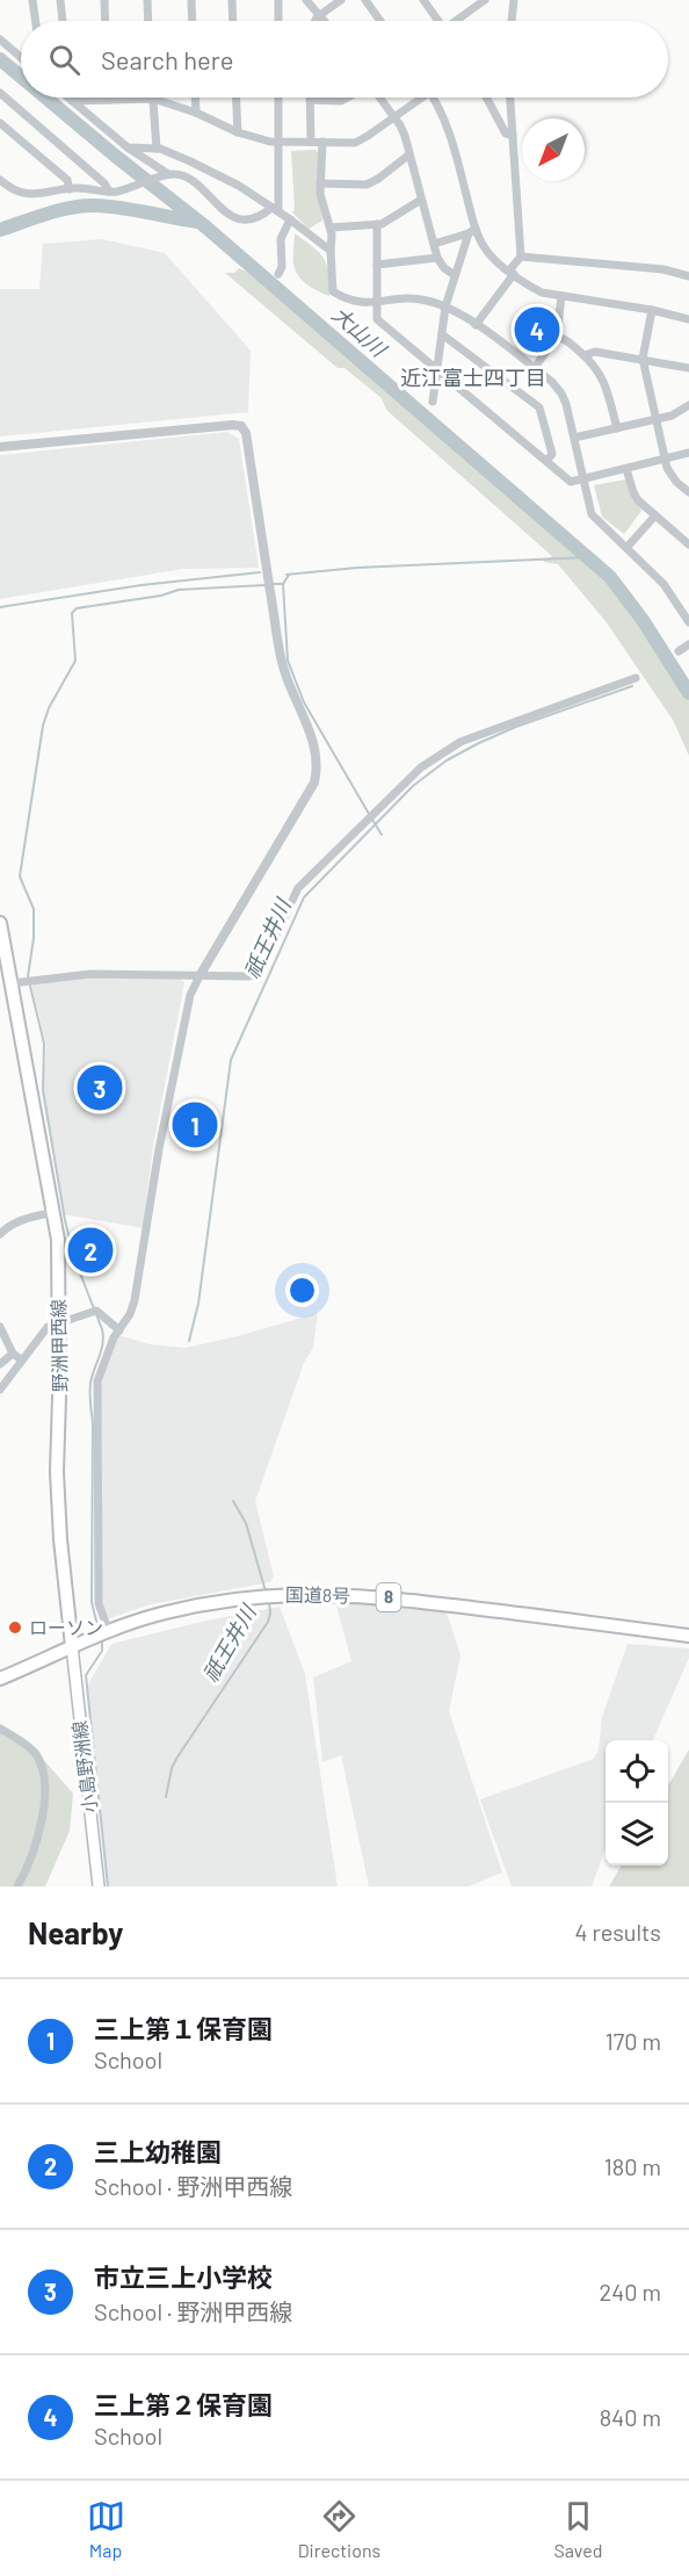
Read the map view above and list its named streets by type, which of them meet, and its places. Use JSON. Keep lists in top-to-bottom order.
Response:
{
  "streets": {
    "main road": [
      "野洲甲西線",
      "国道8号",
      "8",
      "小島野洲線"
    ]
  },
  "crossings": [
    ["野洲甲西線", "国道8号"],
    ["野洲甲西線", "小島野洲線"],
    ["国道8号", "小島野洲線"]
  ],
  "districts": ["近江富士四丁目"],
  "water": ["大山川", "祇王井川"],
  "places": ["ローソン"],
  "north": "bottom left",
  "page": {
    "search": "Search here",
    "pins": [
      "4",
      "3",
      "1",
      "2"
    ],
    "heading": ["Nearby", "4 results"],
    "list": [
      {
        "mark": "1",
        "name": "三上第１保育園",
        "note": "School",
        "value": "170 m"
      },
      {
        "mark": "2",
        "name": "三上幼稚園",
        "note": "School · 野洲甲西線",
        "value": "180 m"
      },
      {
        "mark": "3",
        "name": "市立三上小学校",
        "note": "School · 野洲甲西線",
        "value": "240 m"
      },
      {
        "mark": "4",
        "name": "三上第２保育園",
        "note": "School",
        "value": "840 m"
      }
    ],
    "nav": ["Map", "Directions", "Saved"]
  }
}
